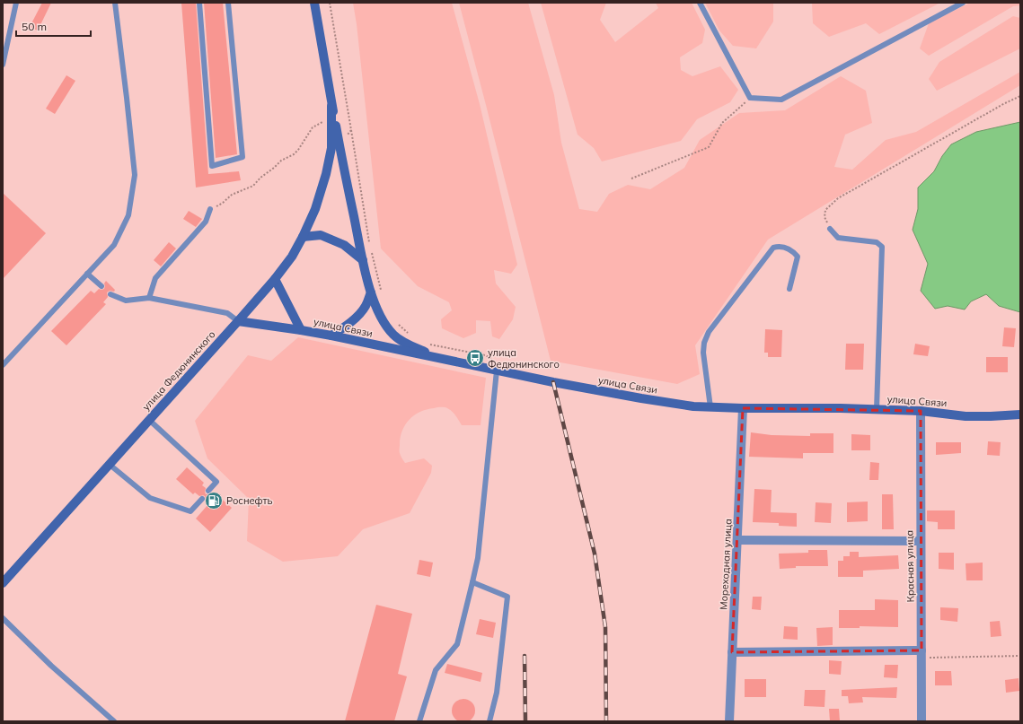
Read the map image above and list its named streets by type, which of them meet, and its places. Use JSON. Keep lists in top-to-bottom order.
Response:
{
  "streets": {
    "main road": ["улица Связи", "улица Федюнинского"],
    "street": ["Мореходная улица", "Красная улица"]
  },
  "crossings": [
    ["улица Связи", "улица Федюнинского"],
    ["улица Связи", "Мореходная улица"],
    ["улица Связи", "Красная улица"]
  ],
  "places": {
    "bus stop": ["улица Федюнинского"],
    "fuel station": ["Роснефть"]
  },
  "scale_bar": "50 m"
}
